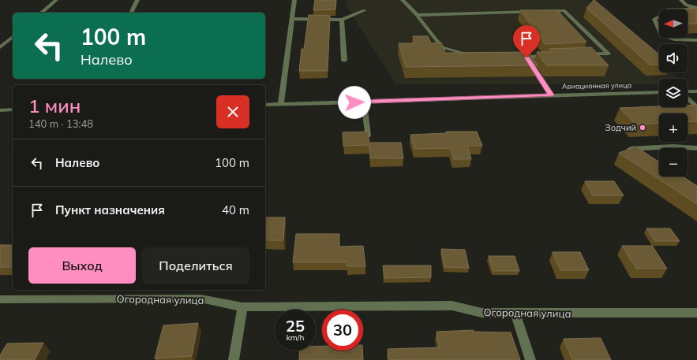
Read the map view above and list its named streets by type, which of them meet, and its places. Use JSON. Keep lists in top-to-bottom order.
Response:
{
  "streets": {
    "street": ["Авиационная улица", "Огородная улица"]
  },
  "places": ["Зодчий"],
  "north": "left",
  "page": {
    "map_buttons": ["+", "−"],
    "turn": ["100 m", "Налево"],
    "heading": ["1 мин", "140 m · 13:48"],
    "list": [
      {
        "name": "Налево",
        "value": "100 m"
      },
      {
        "name": "Пункт назначения",
        "value": "40 m"
      }
    ],
    "buttons": ["Выход", "Поделиться"],
    "speed": "25 km/h",
    "limit": "30"
  }
}
